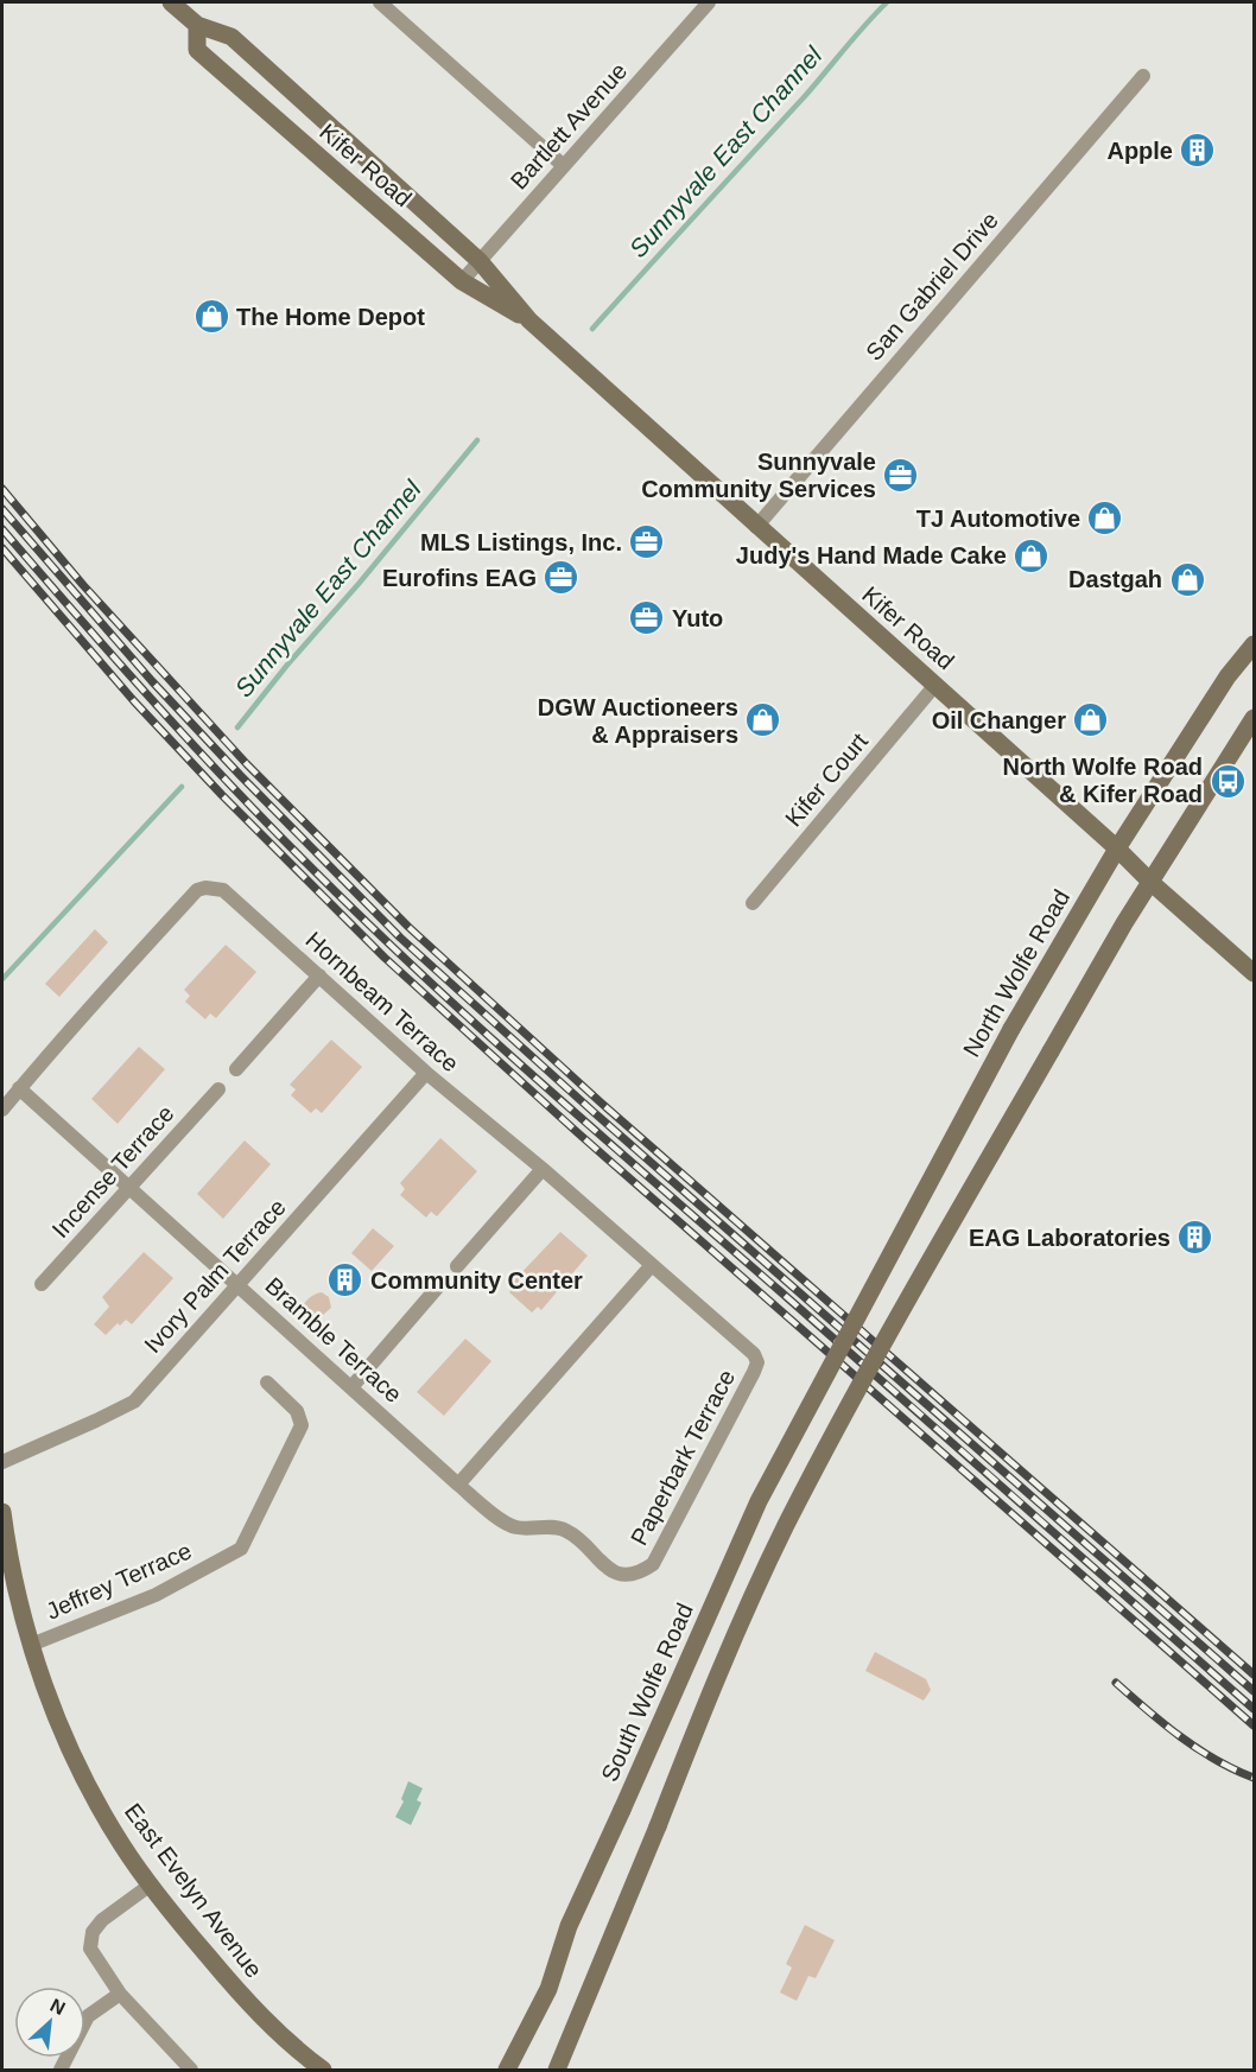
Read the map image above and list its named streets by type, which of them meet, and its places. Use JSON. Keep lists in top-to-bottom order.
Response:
{
  "streets": {
    "main road": [
      "Kifer Road",
      "North Wolfe Road",
      "South Wolfe Road",
      "East Evelyn Avenue"
    ],
    "street": [
      "Bartlett Avenue",
      "San Gabriel Drive",
      "Kifer Court",
      "Hornbeam Terrace",
      "Incense Terrace",
      "Ivory Palm Terrace",
      "Bramble Terrace",
      "Paperbark Terrace",
      "Jeffrey Terrace"
    ]
  },
  "crossings": [
    ["Bartlett Avenue", "Kifer Road"],
    ["Kifer Road", "San Gabriel Drive"],
    ["Kifer Road", "Kifer Court"],
    ["Kifer Road", "North Wolfe Road"],
    ["North Wolfe Road", "South Wolfe Road"],
    ["Hornbeam Terrace", "Ivory Palm Terrace"],
    ["Hornbeam Terrace", "Bramble Terrace"],
    ["Hornbeam Terrace", "Paperbark Terrace"],
    ["Incense Terrace", "Bramble Terrace"],
    ["Ivory Palm Terrace", "Bramble Terrace"],
    ["Bramble Terrace", "Paperbark Terrace"],
    ["Jeffrey Terrace", "East Evelyn Avenue"]
  ],
  "water": ["Sunnyvale East Channel"],
  "places": {
    "building": ["Apple", "EAG Laboratories", "Community Center"],
    "shop": [
      "The Home Depot",
      "TJ Automotive",
      "Judy's Hand Made Cake",
      "Dastgah",
      "DGW Auctioneers & Appraisers",
      "Oil Changer"
    ],
    "office": [
      "Sunnyvale Community Services",
      "MLS Listings, Inc.",
      "Eurofins EAG",
      "Yuto"
    ],
    "bus stop": ["North Wolfe Road & Kifer Road"]
  },
  "north": "top right"
}
